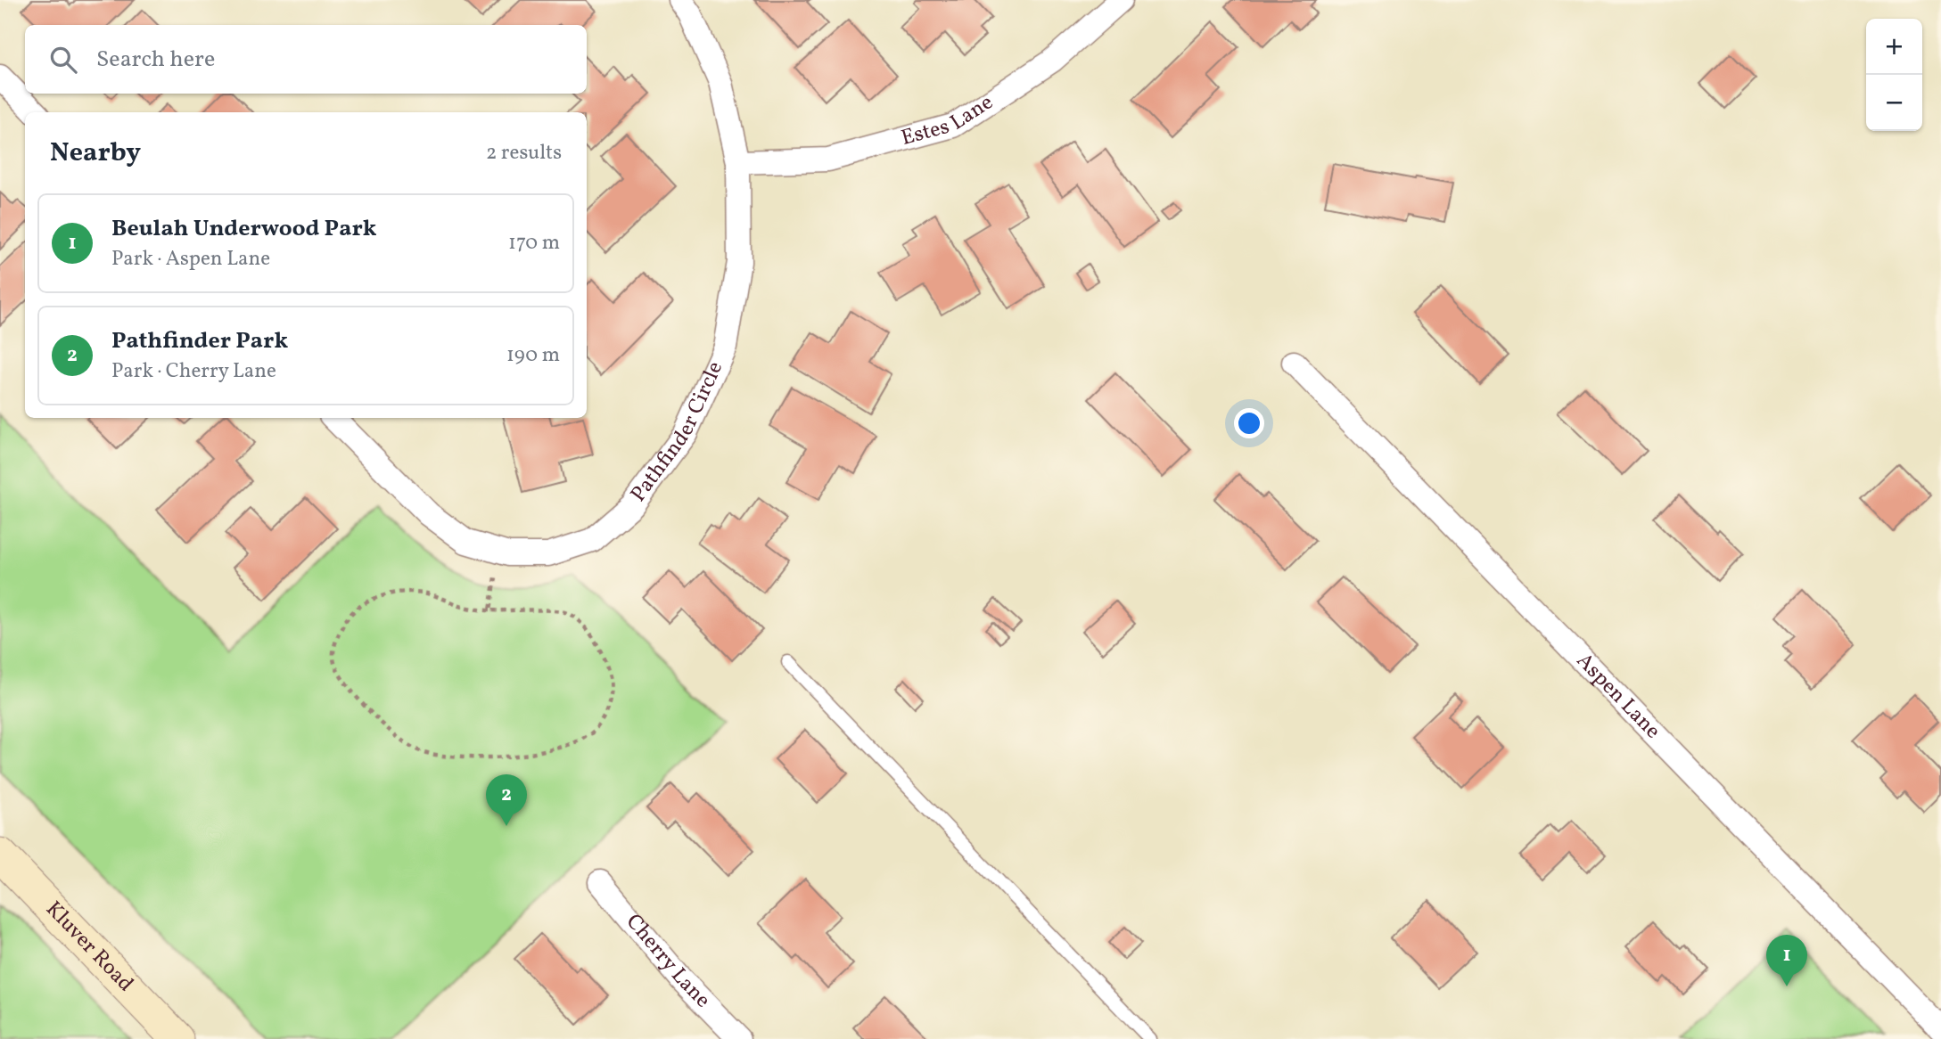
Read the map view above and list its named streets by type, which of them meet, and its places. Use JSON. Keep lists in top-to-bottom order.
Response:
{
  "streets": {
    "street": [
      "Estes Lane",
      "Pathfinder Circle",
      "Aspen Lane",
      "Kluver Road",
      "Cherry Lane"
    ]
  },
  "crossings": [
    ["Estes Lane", "Pathfinder Circle"]
  ],
  "page": {
    "map_buttons": ["+", "−"],
    "search": "Search here",
    "heading": ["Nearby", "2 results"],
    "list": [
      {
        "mark": "1",
        "name": "Beulah Underwood Park",
        "note": "Park · Aspen Lane",
        "value": "170 m"
      },
      {
        "mark": "2",
        "name": "Pathfinder Park",
        "note": "Park · Cherry Lane",
        "value": "190 m"
      }
    ],
    "pins": ["2", "1"]
  }
}
